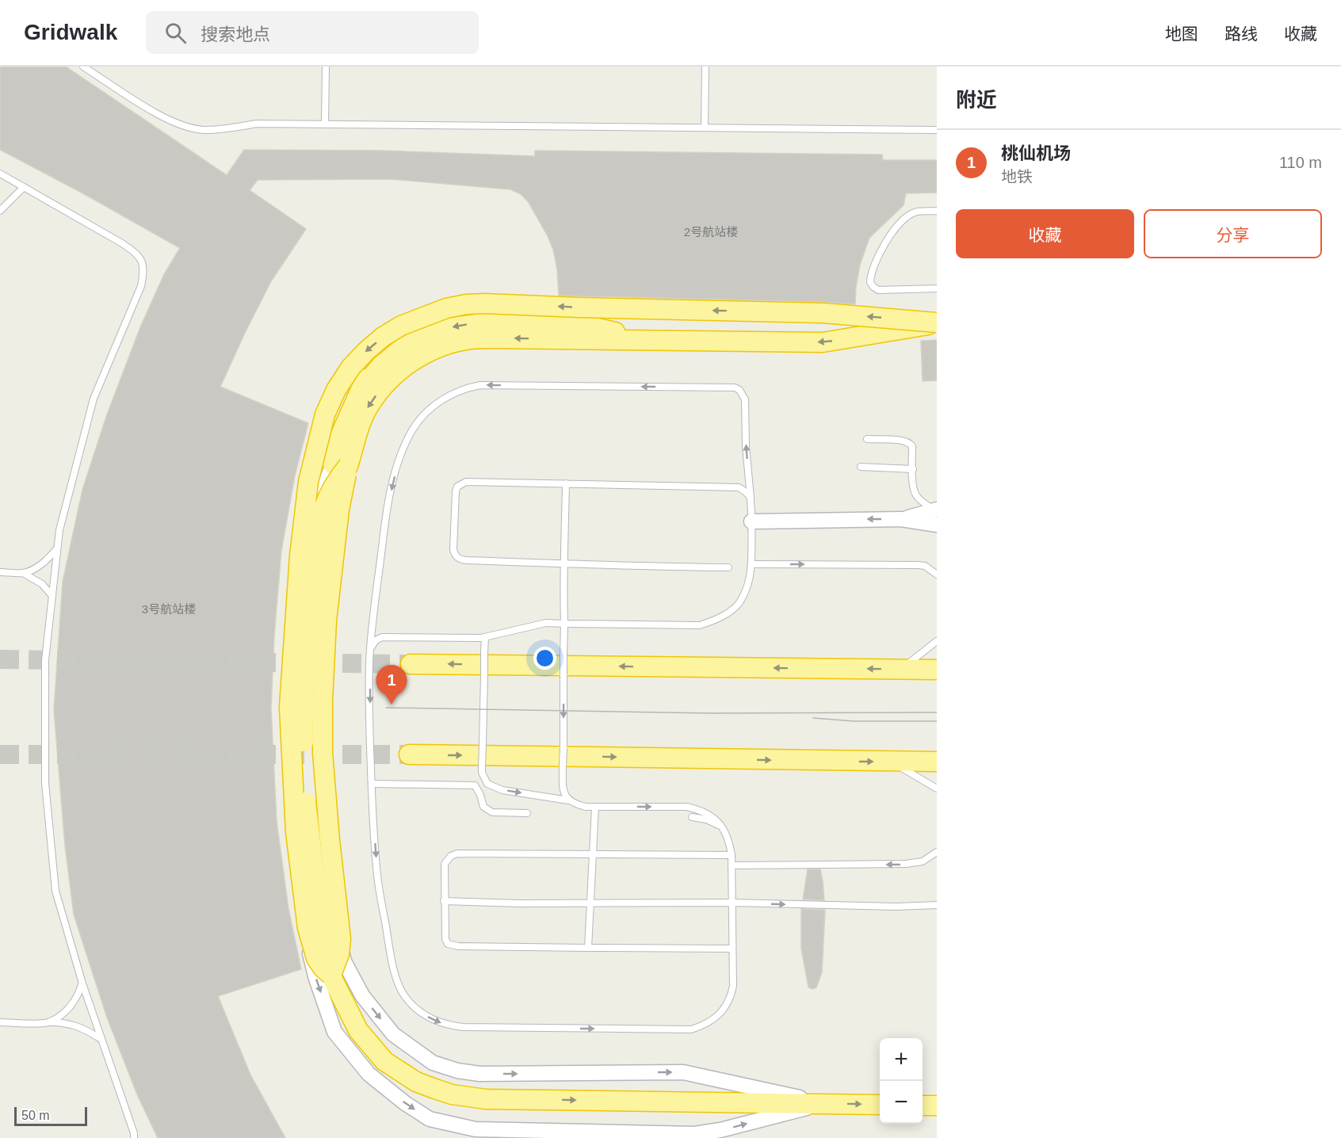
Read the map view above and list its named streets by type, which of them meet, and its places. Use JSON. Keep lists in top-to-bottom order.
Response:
{
  "house_numbers": ["2号航站楼", "3号航站楼"],
  "scale_bar": "50 m",
  "page": {
    "header": "Gridwalk",
    "search": "搜索地点",
    "nav": ["地图", "路线", "收藏"],
    "heading": "附近",
    "list": [
      {
        "mark": "1",
        "name": "桃仙机场",
        "note": "地铁",
        "value": "110 m"
      }
    ],
    "buttons": ["收藏", "分享"],
    "pins": "1",
    "map_buttons": ["+", "−"],
    "scale": "50 m"
  }
}
